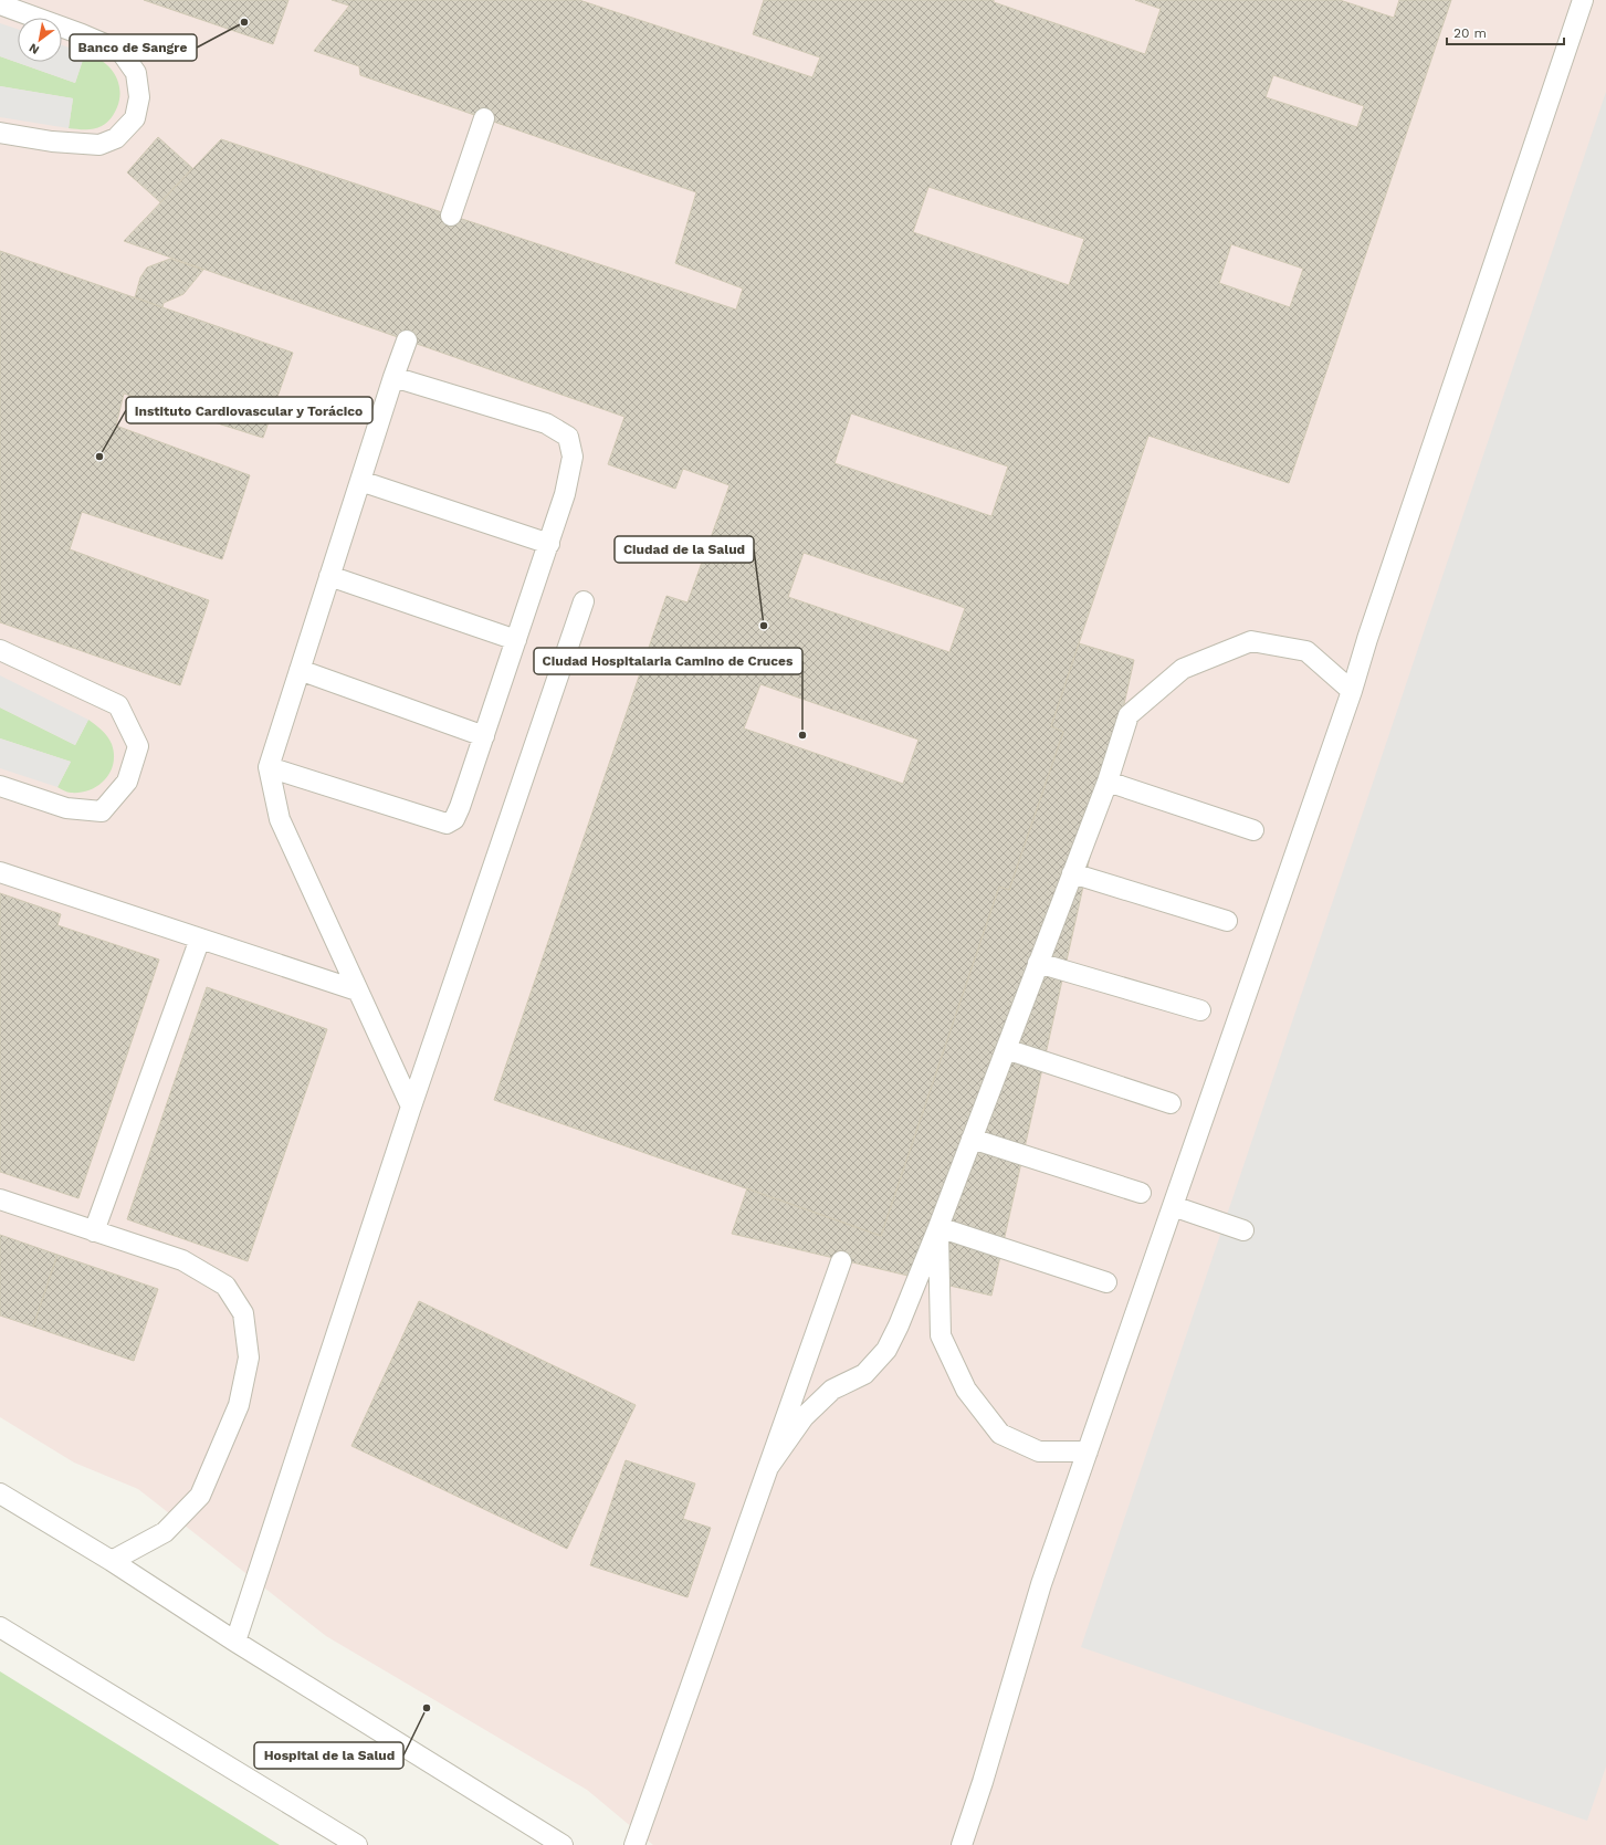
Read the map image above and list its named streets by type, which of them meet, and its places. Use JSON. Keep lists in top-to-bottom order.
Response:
{
  "places": [
    "Banco de Sangre",
    "Instituto Cardiovascular y Torácico",
    "Ciudad de la Salud",
    "Ciudad Hospitalaria Camino de Cruces",
    "Hospital de la Salud"
  ],
  "scale_bar": "20 m",
  "north": "bottom left"
}
